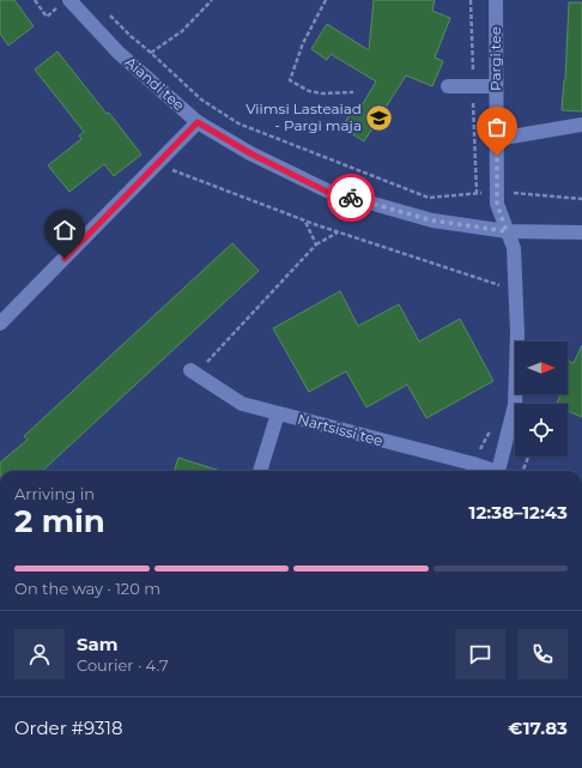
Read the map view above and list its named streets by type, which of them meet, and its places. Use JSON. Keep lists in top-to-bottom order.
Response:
{
  "streets": {
    "street": ["Pargi tee", "Aiandi tee", "Nartsissi tee"]
  },
  "crossings": [
    ["Pargi tee", "Aiandi tee"]
  ],
  "places": {
    "school or university": ["Viimsi Lasteaiad - Pargi maja"]
  },
  "north": "right",
  "page": {
    "heading": ["2 min", "Arriving in", "12:38–12:43"],
    "panel": [
      "Sam",
      "Courier · 4.7",
      "Order #9318",
      "€17.83"
    ],
    "bar": "On the way · 120 m"
  }
}
